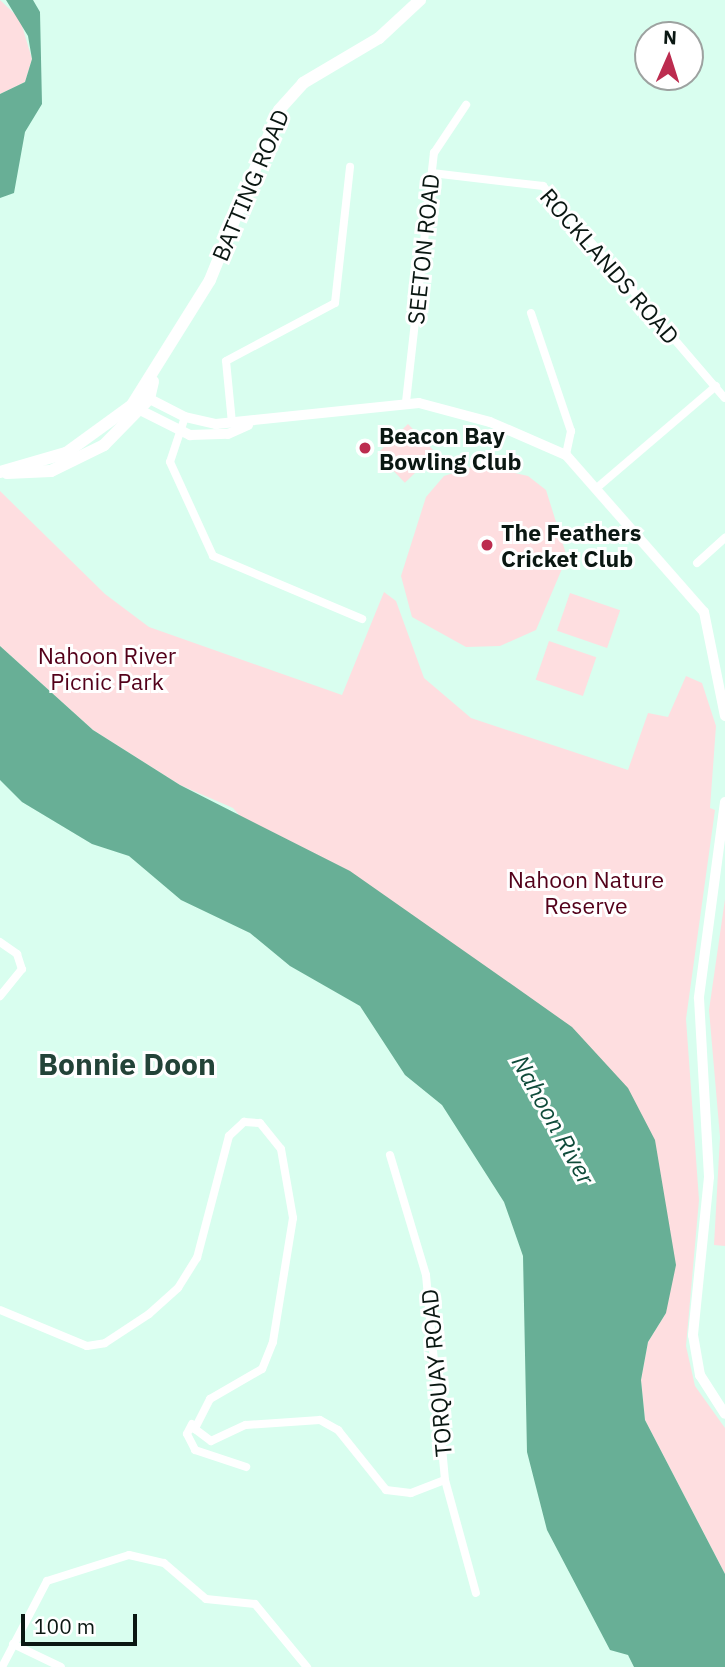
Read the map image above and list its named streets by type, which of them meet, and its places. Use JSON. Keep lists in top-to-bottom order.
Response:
{
  "streets": {
    "main road": ["BATTING ROAD"],
    "street": ["SEETON ROAD", "ROCKLANDS ROAD", "TORQUAY ROAD"]
  },
  "crossings": [
    ["SEETON ROAD", "ROCKLANDS ROAD"]
  ],
  "districts": ["Bonnie Doon"],
  "water": ["Nahoon River"],
  "parks": ["Nahoon River Picnic Park", "Nahoon Nature Reserve"],
  "places": ["Beacon Bay Bowling Club", "The Feathers Cricket Club"],
  "scale_bar": "100 m",
  "north": "top"
}
